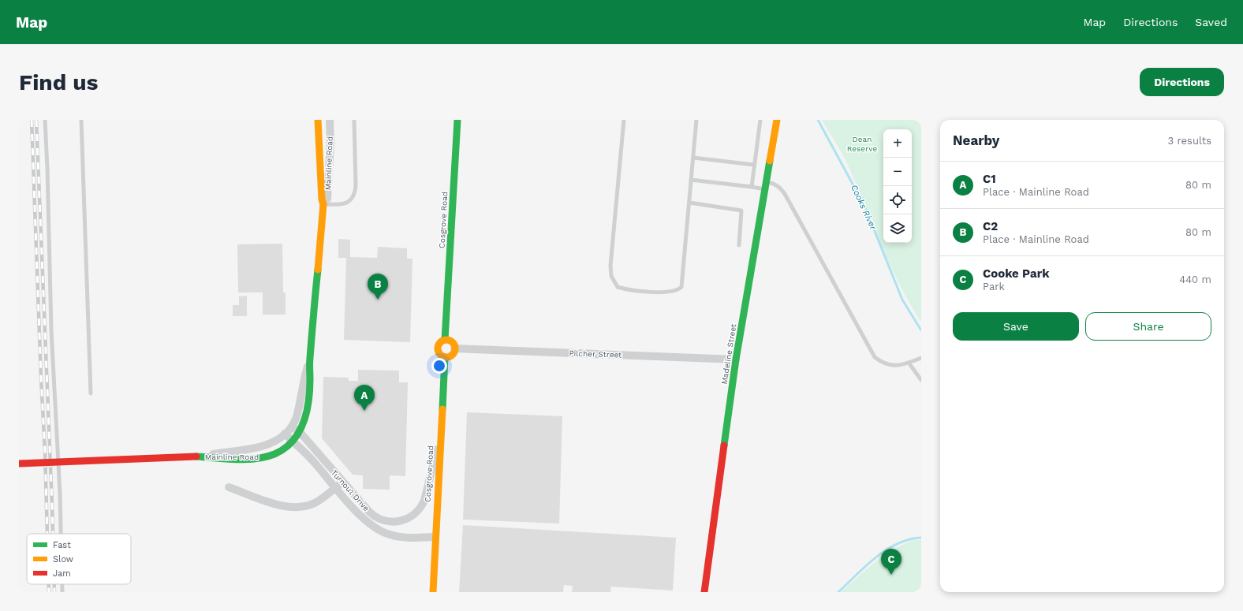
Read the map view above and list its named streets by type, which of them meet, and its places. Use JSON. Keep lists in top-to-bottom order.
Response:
{
  "streets": {
    "street": [
      "Mainline Road",
      "Cosgrove Road",
      "Pilcher Street",
      "Madeline Street",
      "Turnout Drive"
    ]
  },
  "crossings": [
    ["Mainline Road", "Turnout Drive"],
    ["Cosgrove Road", "Pilcher Street"],
    ["Cosgrove Road", "Turnout Drive"],
    ["Pilcher Street", "Madeline Street"]
  ],
  "water": ["Cooks River"],
  "parks": ["Dean Reserve"],
  "legend": ["Fast", "Slow", "Jam"],
  "page": {
    "header": "Map",
    "nav": ["Map", "Directions", "Saved"],
    "buttons": [
      "Directions",
      ["Save", "Share"]
    ],
    "title": "Find us",
    "heading": ["Nearby", "3 results"],
    "map_buttons": ["+", "−"],
    "list": [
      {
        "mark": "A",
        "name": "C1",
        "note": "Place · Mainline Road",
        "value": "80 m"
      },
      {
        "mark": "B",
        "name": "C2",
        "note": "Place · Mainline Road",
        "value": "80 m"
      },
      {
        "mark": "C",
        "name": "Cooke Park",
        "note": "Park",
        "value": "440 m"
      }
    ],
    "pins": ["B", "A", "C"]
  }
}
